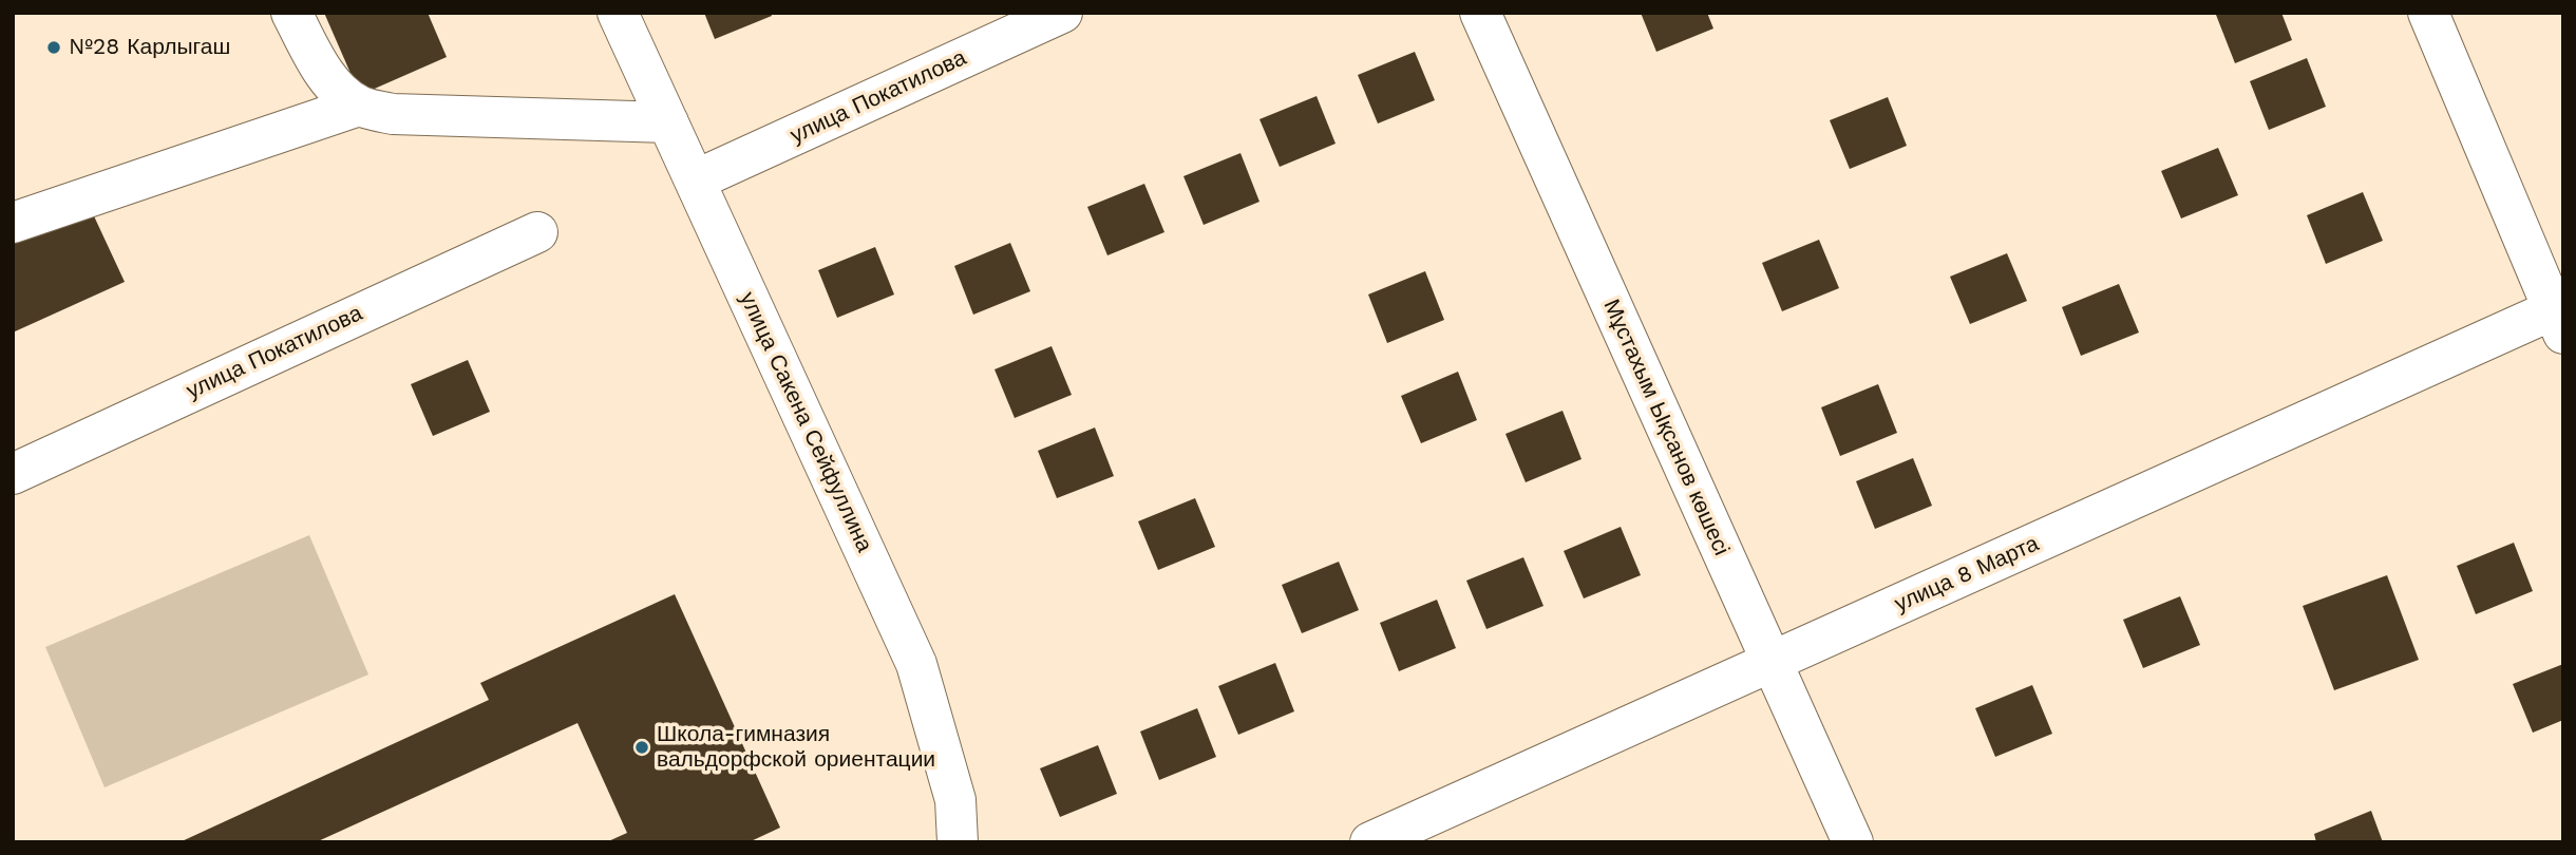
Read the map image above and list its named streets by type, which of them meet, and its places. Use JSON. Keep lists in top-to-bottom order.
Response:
{
  "streets": {
    "street": [
      "улица Покатилова",
      "улица Сакена Сейфуллина",
      "Мұстахым Ықсанов көшесі",
      "улица 8 Марта"
    ]
  },
  "crossings": [
    ["улица Покатилова", "улица Сакена Сейфуллина"],
    ["Мұстахым Ықсанов көшесі", "улица 8 Марта"]
  ],
  "places": ["№28 Карлыгаш", "Школа-гимназия вальдорфской ориентации"]
}
